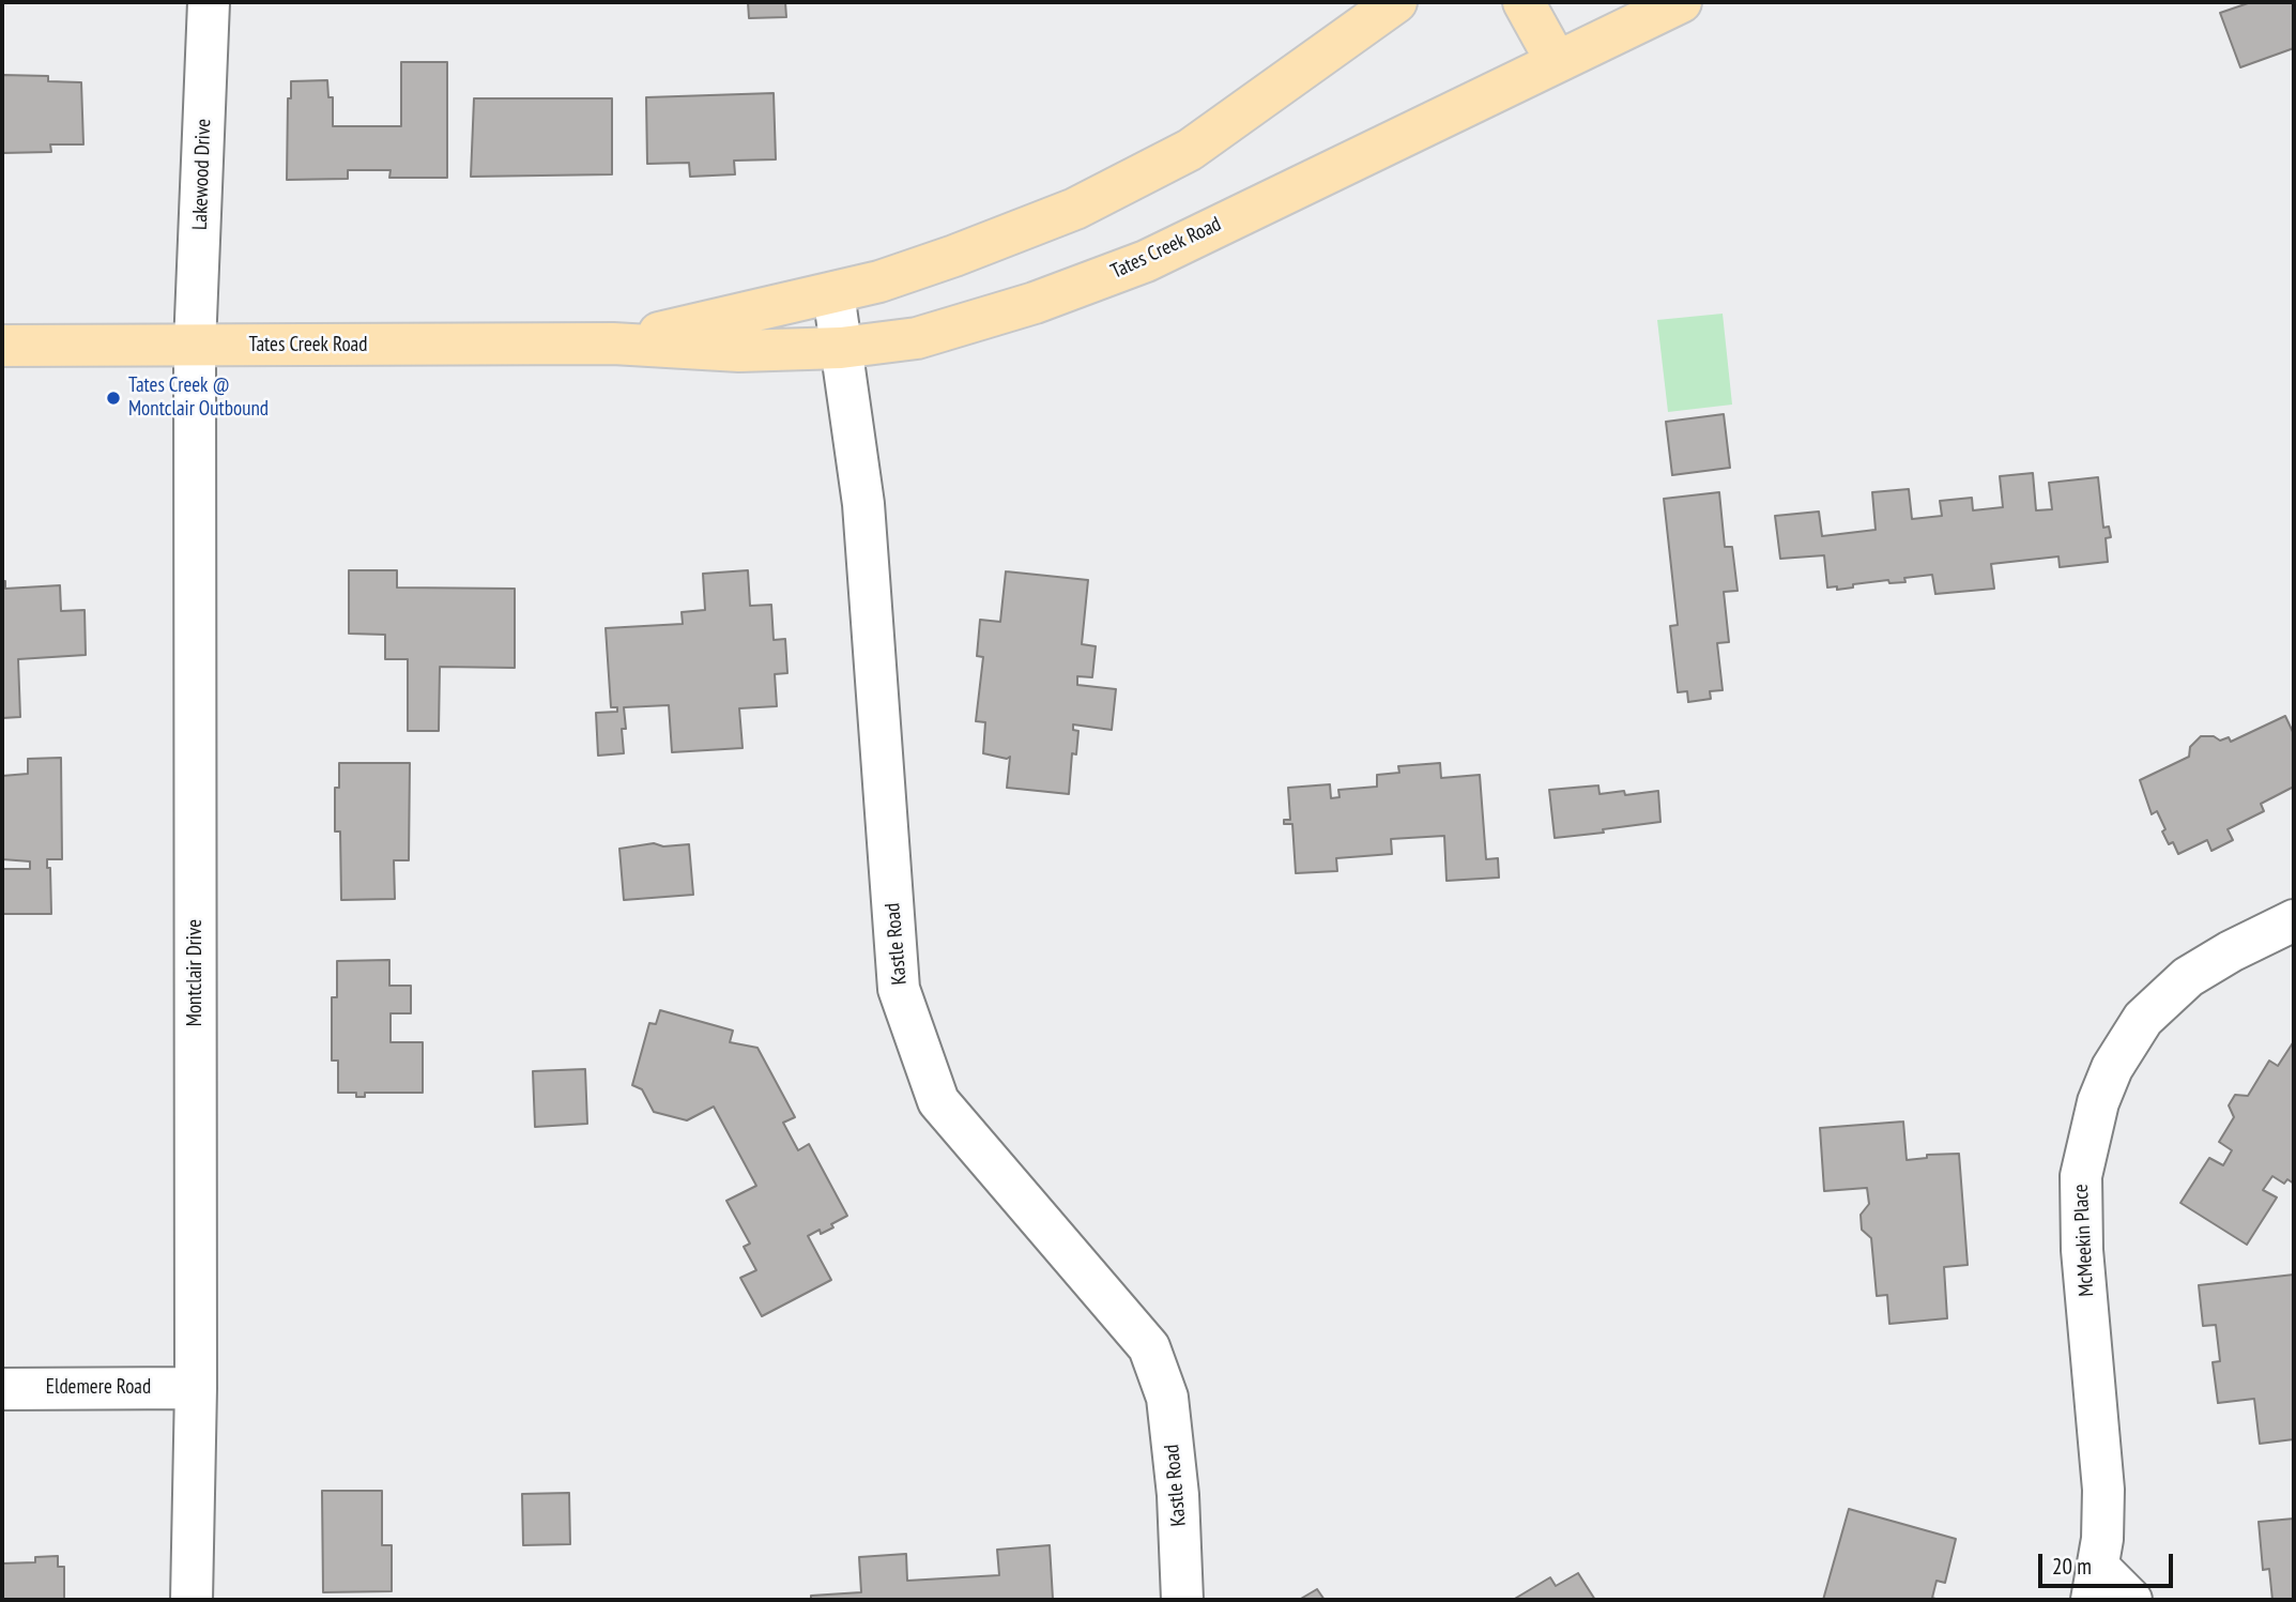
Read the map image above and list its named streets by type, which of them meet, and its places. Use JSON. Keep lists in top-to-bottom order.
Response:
{
  "streets": {
    "main road": ["Tates Creek Road"],
    "street": [
      "Lakewood Drive",
      "Kastle Road",
      "Montclair Drive",
      "McMeekin Place",
      "Eldemere Road"
    ]
  },
  "crossings": [
    ["Lakewood Drive", "Tates Creek Road"],
    ["Lakewood Drive", "Montclair Drive"],
    ["Tates Creek Road", "Kastle Road"],
    ["Tates Creek Road", "Montclair Drive"],
    ["Montclair Drive", "Eldemere Road"]
  ],
  "places": ["Tates Creek @ Montclair Outbound"],
  "scale_bar": "20 m"
}
